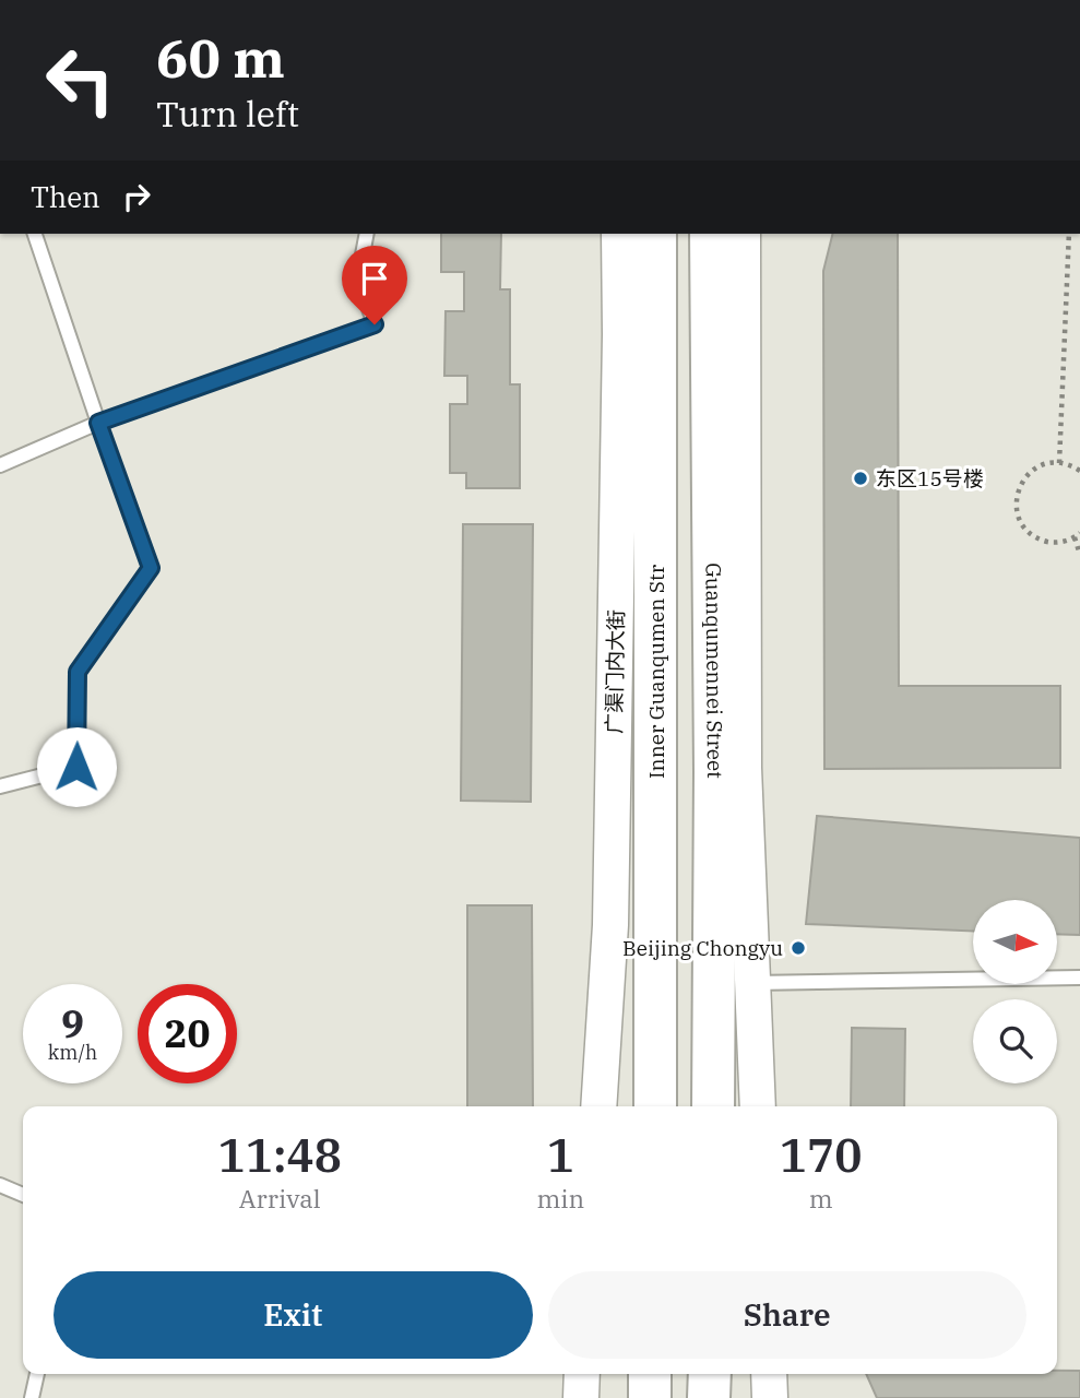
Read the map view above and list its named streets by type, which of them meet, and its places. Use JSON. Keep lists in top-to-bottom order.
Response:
{
  "streets": {
    "main road": ["Inner Guanqumen Str", "Guanqumennei Street"],
    "street": ["广渠门内大街"]
  },
  "places": ["东区15号楼", "Beijing Chongyu"],
  "north": "right",
  "page": {
    "turn": ["60 m", "Turn left"],
    "then": "Then",
    "speed": "9 km/h",
    "limit": "20",
    "eta": [
      "11:48",
      "Arrival",
      "1",
      "min",
      "170",
      "m"
    ],
    "buttons": ["Exit", "Share"]
  }
}
